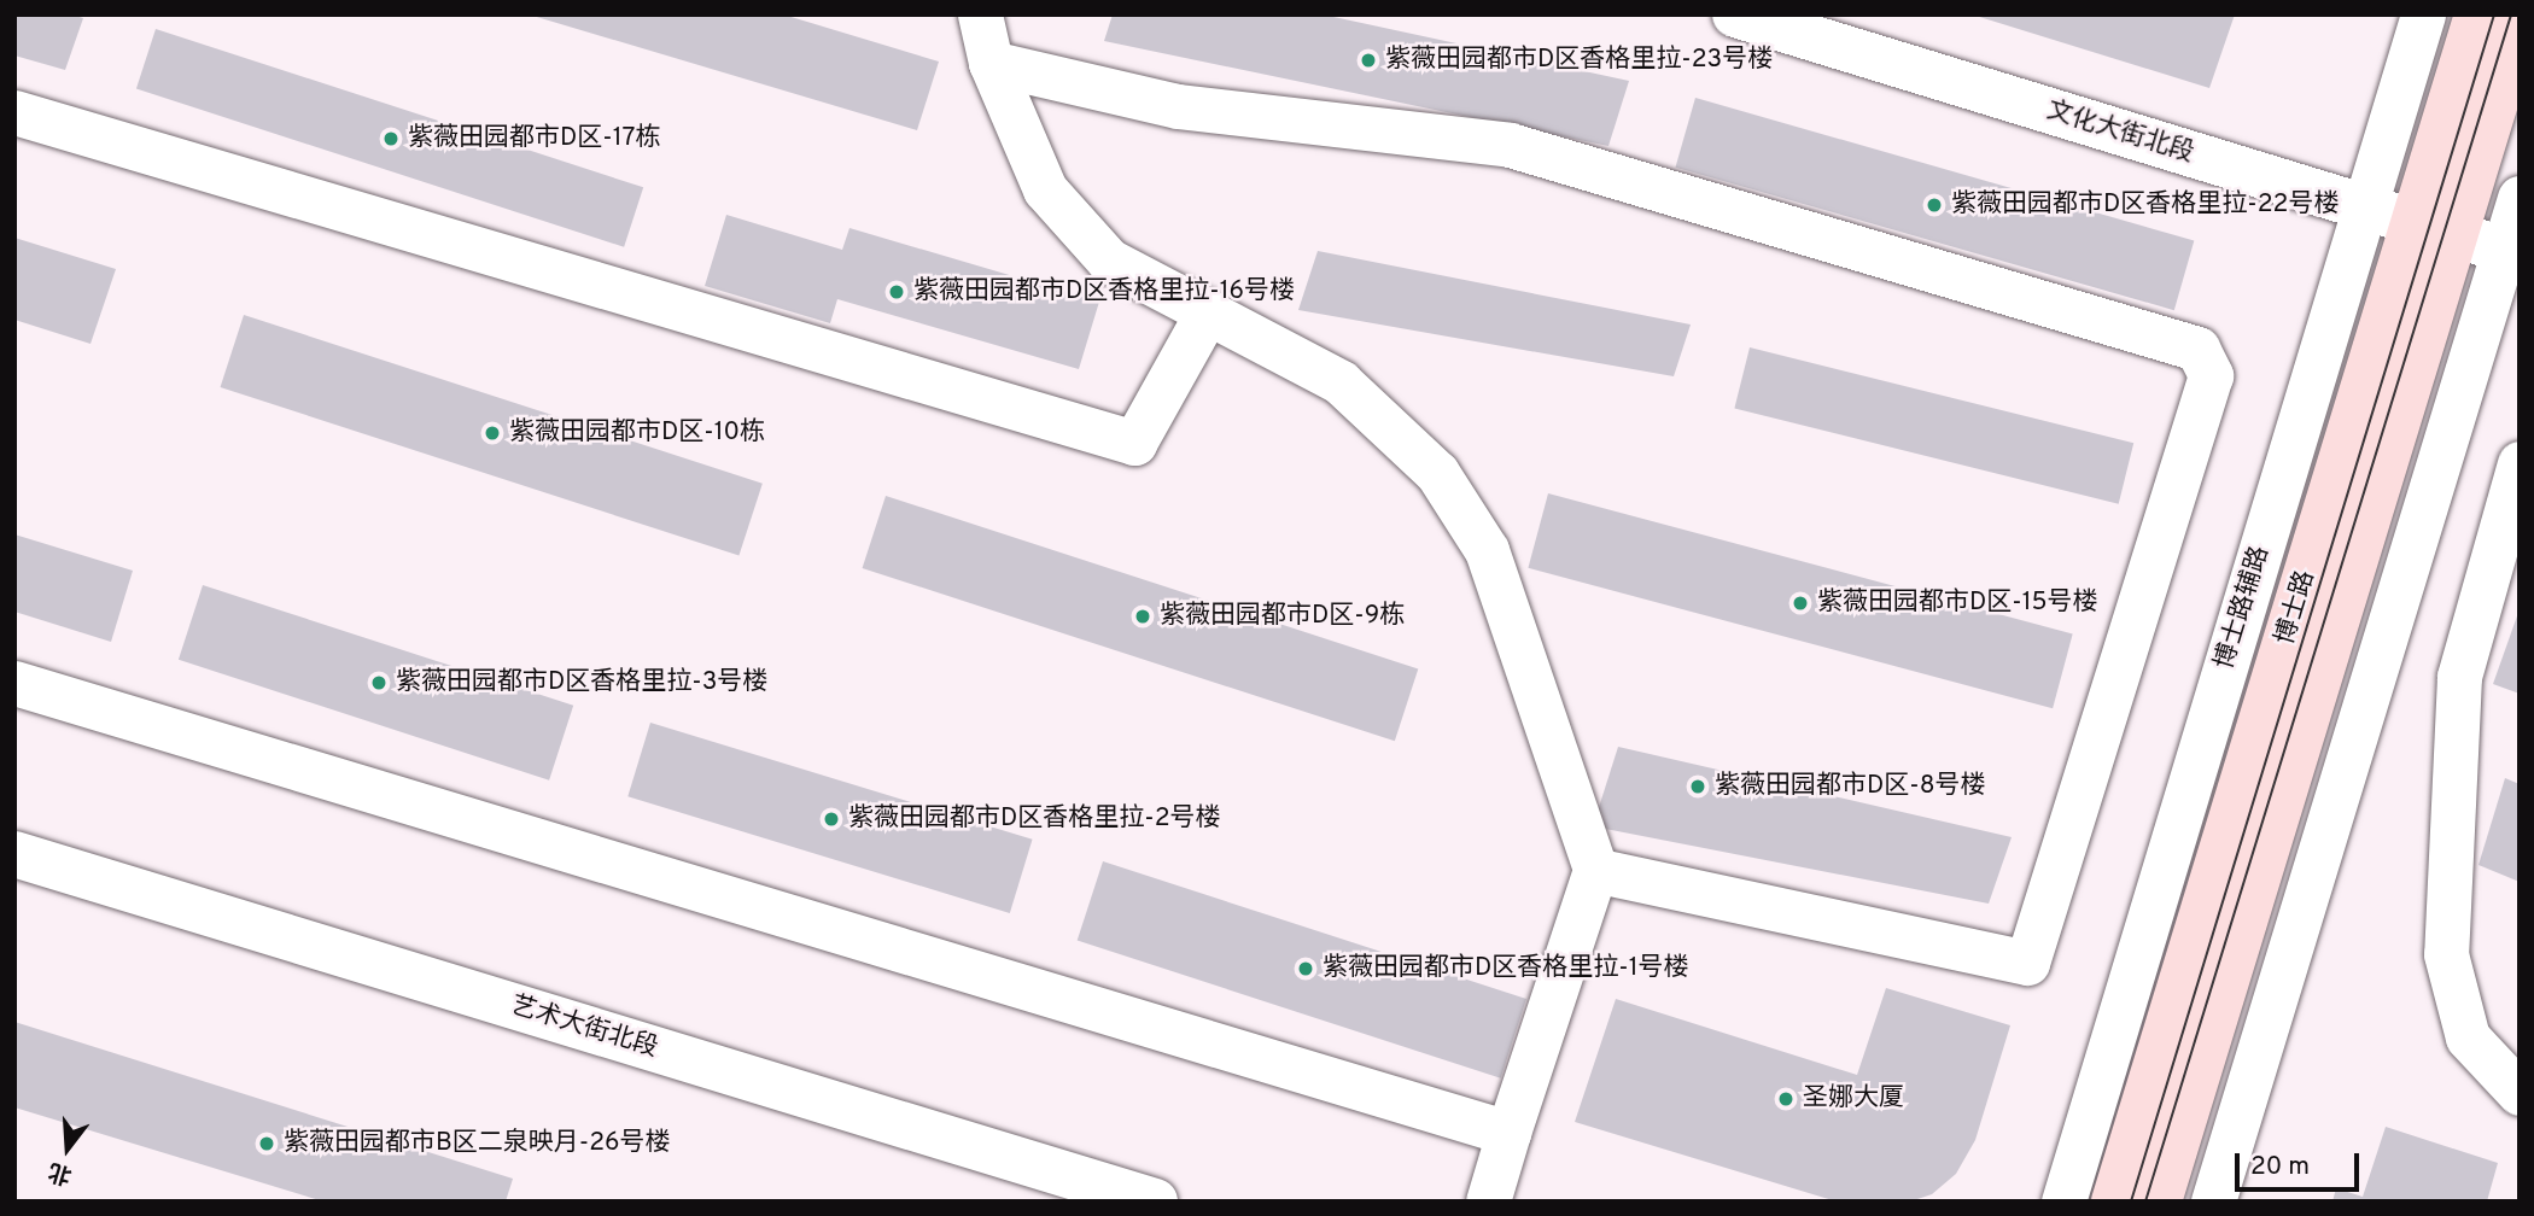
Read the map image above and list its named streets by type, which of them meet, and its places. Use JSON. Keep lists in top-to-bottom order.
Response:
{
  "streets": {
    "main road": ["博士路"],
    "street": ["文化大街北段", "博士路辅路", "艺术大街北段"]
  },
  "crossings": [
    ["文化大街北段", "博士路辅路"],
    ["文化大街北段", "博士路"]
  ],
  "places": [
    "紫薇田园都市D区香格里拉-23号楼",
    "紫薇田园都市D区-17栋",
    "紫薇田园都市D区香格里拉-22号楼",
    "紫薇田园都市D区香格里拉-16号楼",
    "紫薇田园都市D区-10栋",
    "紫薇田园都市D区-15号楼",
    "紫薇田园都市D区-9栋",
    "紫薇田园都市D区香格里拉-3号楼",
    "紫薇田园都市D区-8号楼",
    "紫薇田园都市D区香格里拉-2号楼",
    "紫薇田园都市D区香格里拉-1号楼",
    "圣娜大厦",
    "紫薇田园都市B区二泉映月-26号楼"
  ],
  "scale_bar": "20 m",
  "north": "bottom"
}
